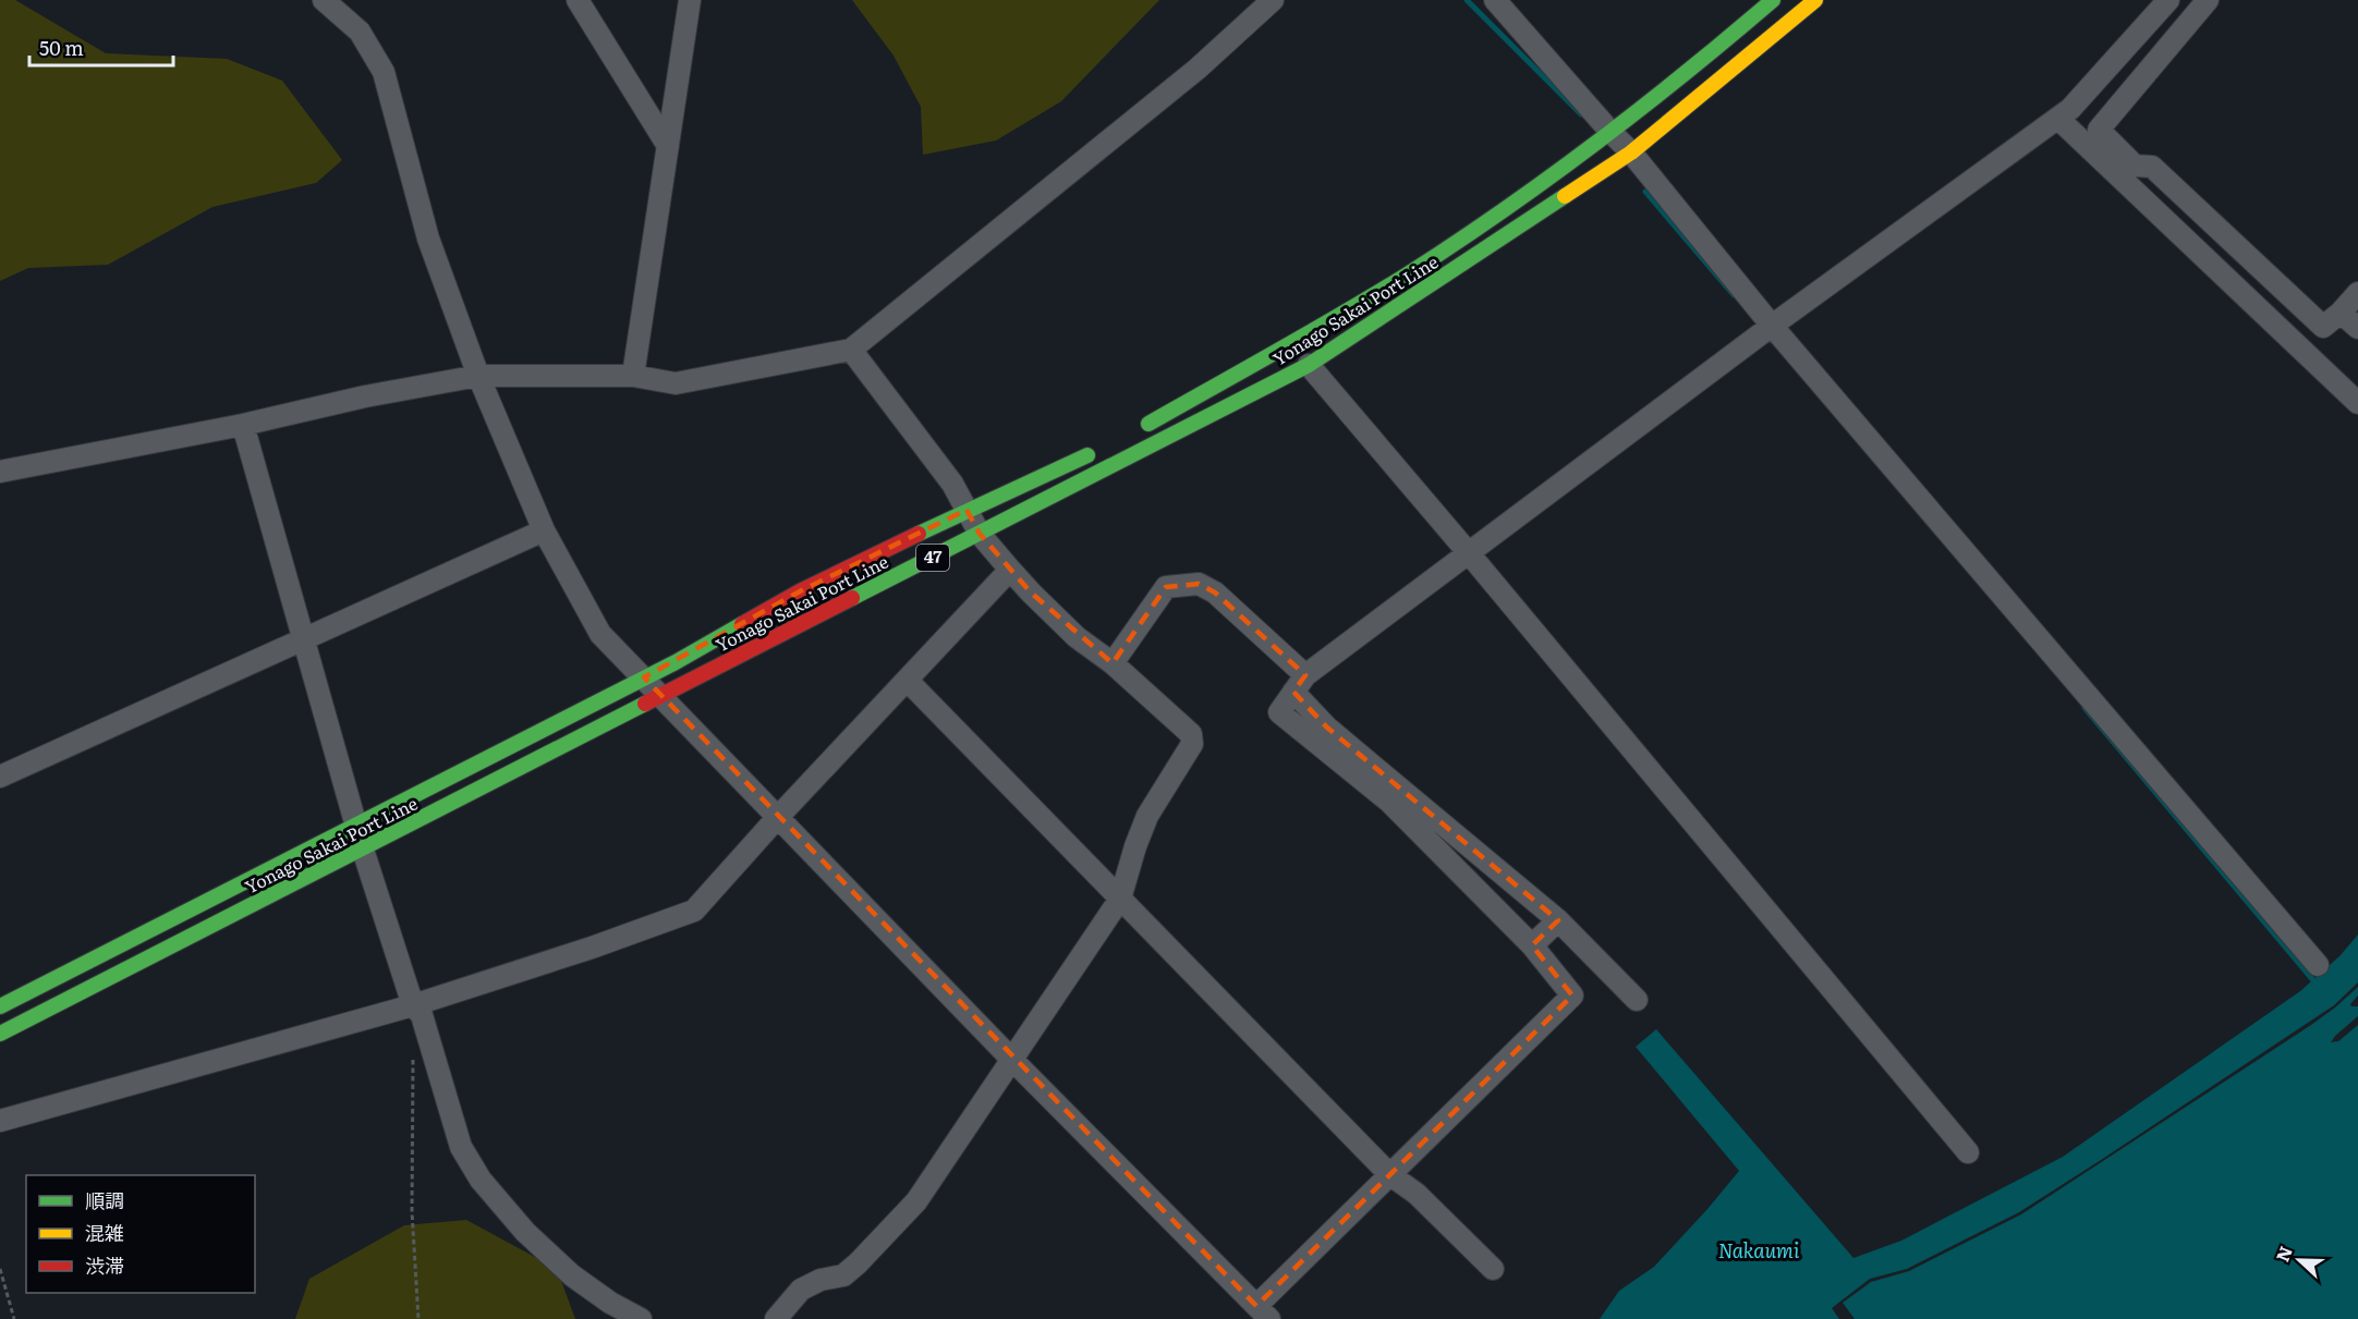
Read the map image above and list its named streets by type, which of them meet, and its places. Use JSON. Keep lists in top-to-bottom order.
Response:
{
  "streets": {
    "main road": ["Yonago Sakai Port Line", "47"]
  },
  "water": ["Nakaumi"],
  "legend": ["順調", "混雑", "渋滞"],
  "scale_bar": "50 m",
  "north": "left"
}
